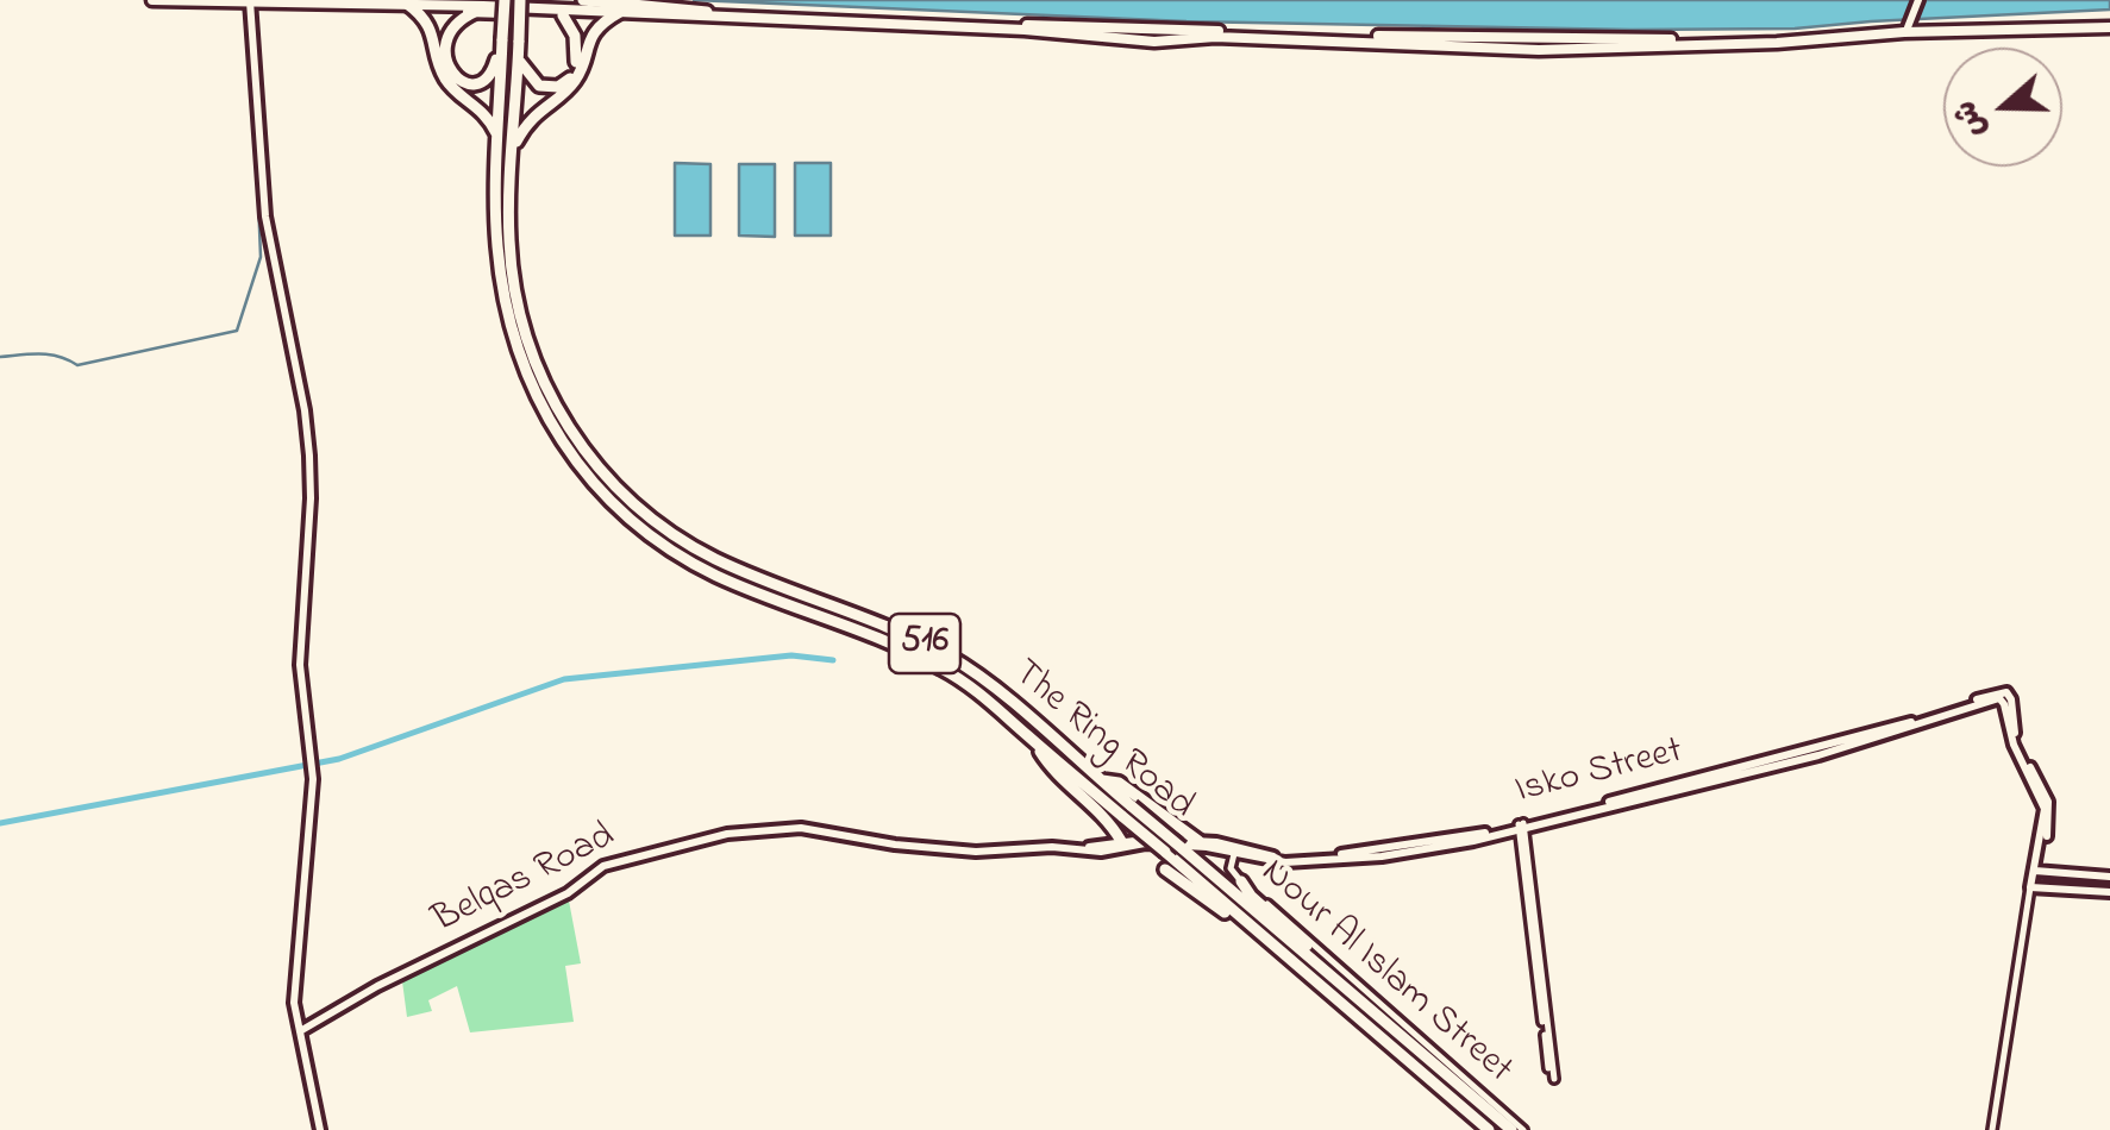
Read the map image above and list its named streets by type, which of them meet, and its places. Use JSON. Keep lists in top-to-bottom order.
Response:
{
  "streets": {
    "highway": ["516", "The Ring Road"],
    "main road": ["Isko Street", "Belqas Road"],
    "street": ["Nour Al Islam Street"]
  },
  "crossings": [
    ["Isko Street", "Nour Al Islam Street"]
  ],
  "north": "left"
}
